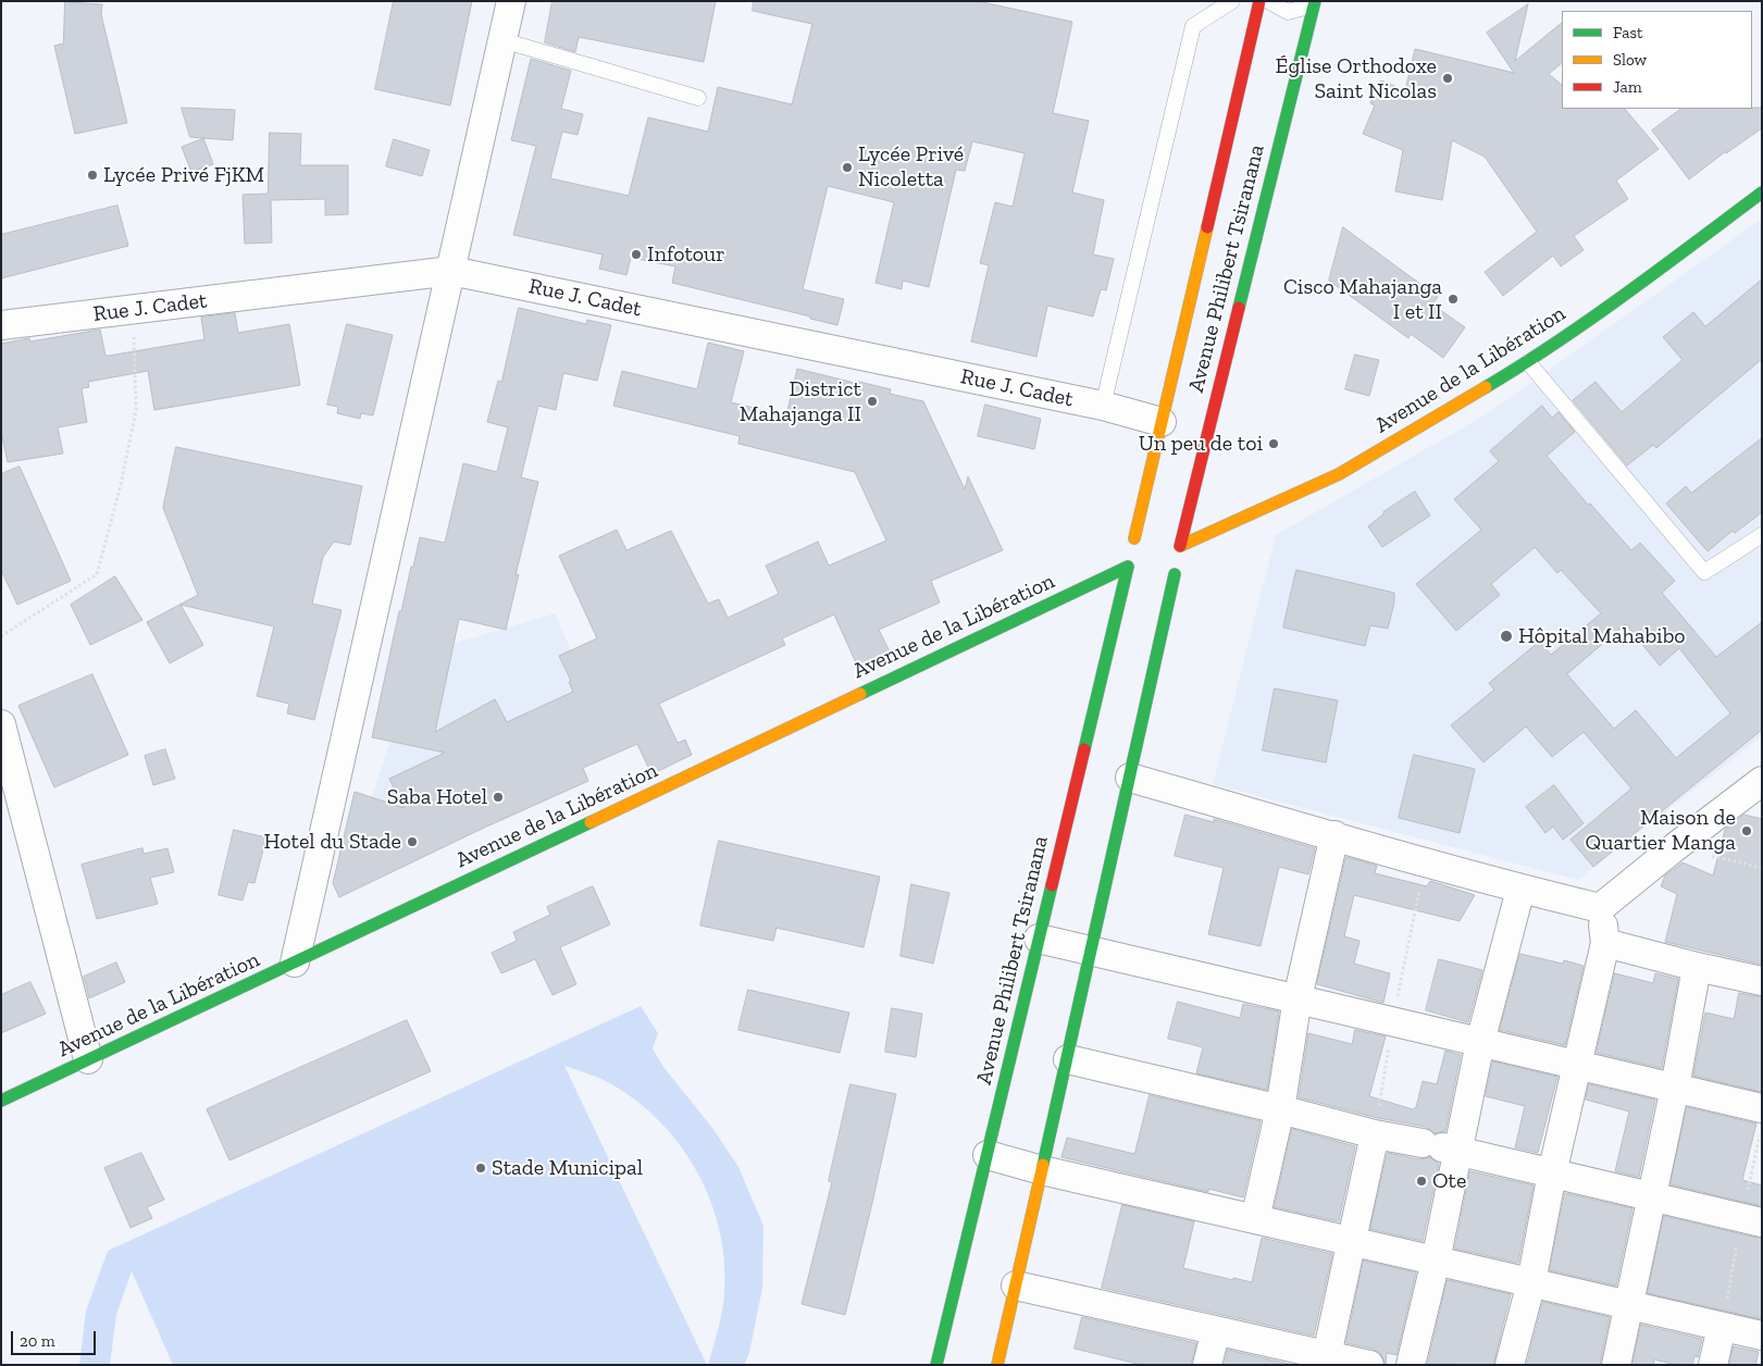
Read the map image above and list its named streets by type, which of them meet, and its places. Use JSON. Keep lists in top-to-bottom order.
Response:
{
  "streets": {
    "main road": ["Avenue Philibert Tsiranana", "Avenue de la Libération"],
    "street": ["Rue J. Cadet"]
  },
  "crossings": [
    ["Avenue Philibert Tsiranana", "Rue J. Cadet"],
    ["Avenue Philibert Tsiranana", "Avenue de la Libération"]
  ],
  "places": [
    "Église Orthodoxe Saint Nicolas",
    "Lycée Privé Nicoletta",
    "Lycée Privé FjKM",
    "Infotour",
    "Cisco Mahajanga I et II",
    "District Mahajanga II",
    "Un peu de toi",
    "Hôpital Mahabibo",
    "Saba Hotel",
    "Maison de Quartier Manga",
    "Hotel du Stade",
    "Stade Municipal",
    "Ote"
  ],
  "legend": ["Fast", "Slow", "Jam"],
  "scale_bar": "20 m"
}
